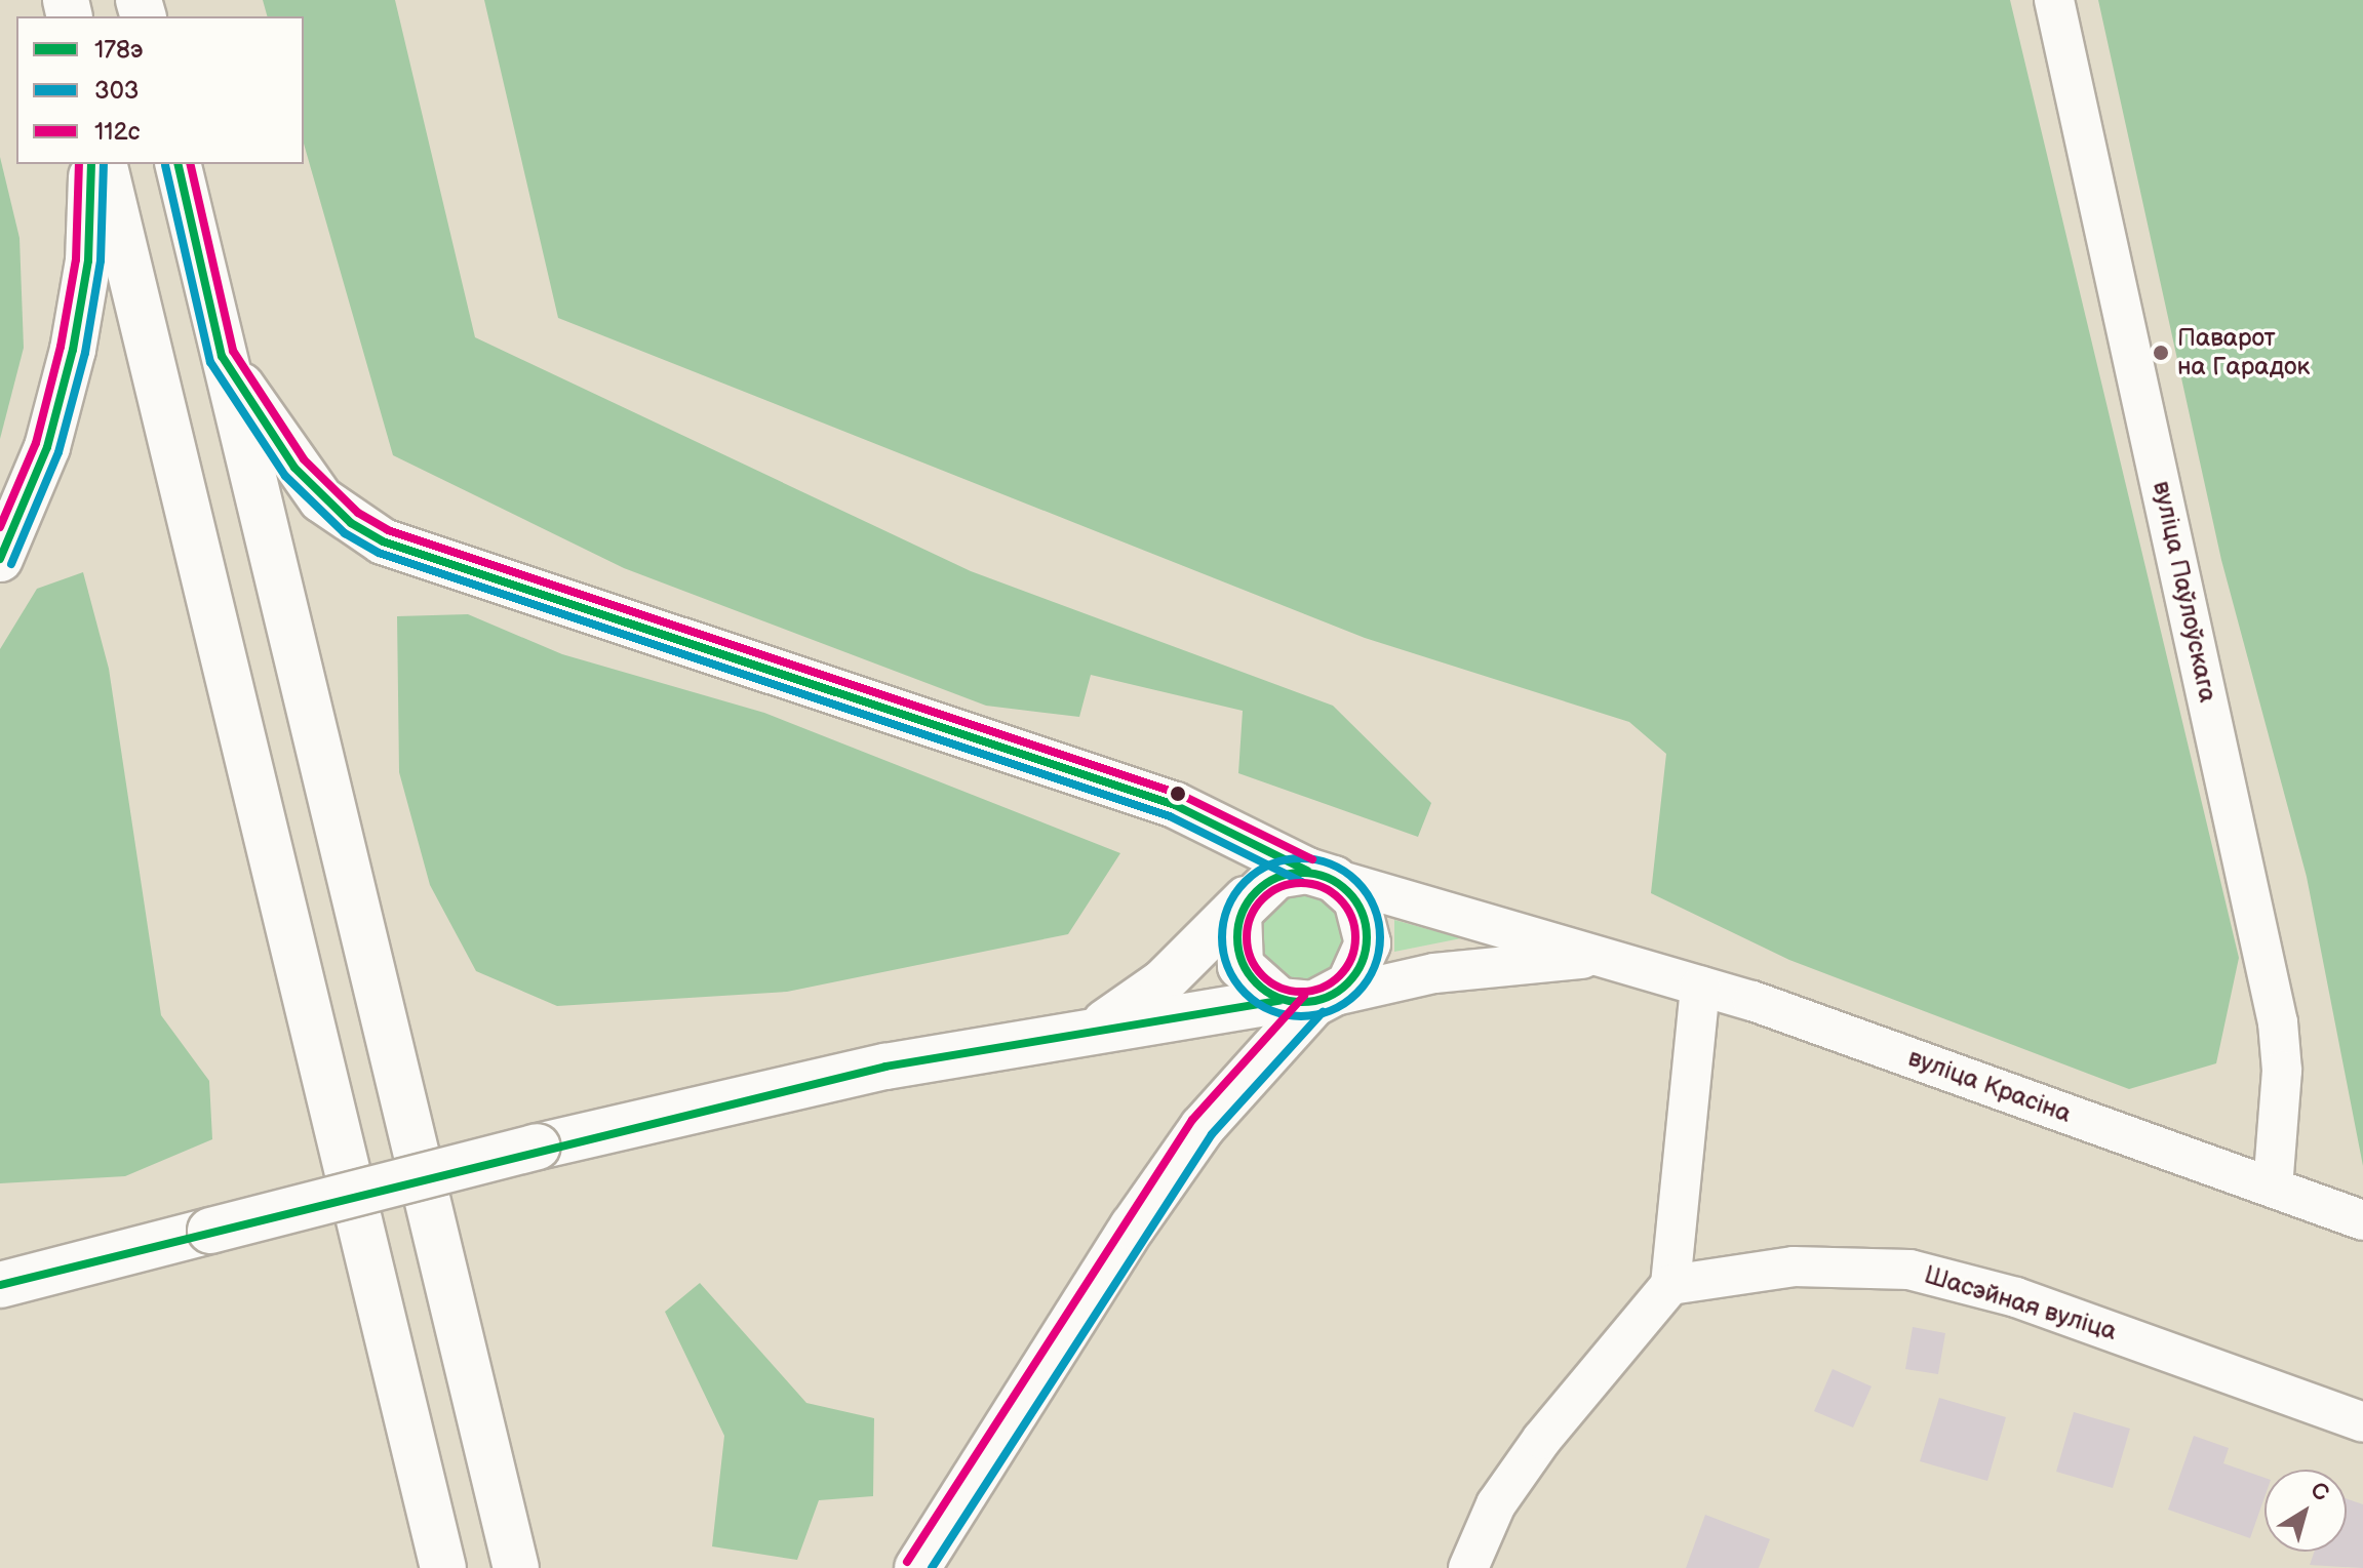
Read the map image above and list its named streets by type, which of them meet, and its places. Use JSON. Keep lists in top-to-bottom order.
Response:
{
  "streets": {
    "street": ["вуліца Паўлоўскага", "вуліца Красіна", "Шасэйная вуліца"]
  },
  "crossings": [
    ["вуліца Паўлоўскага", "вуліца Красіна"]
  ],
  "places": ["Паварот на Гарадок"],
  "lines": ["transit line 178э", "transit line 303", "transit line 112с"],
  "legend": ["178э", "303", "112с"],
  "north": "top right"
}
